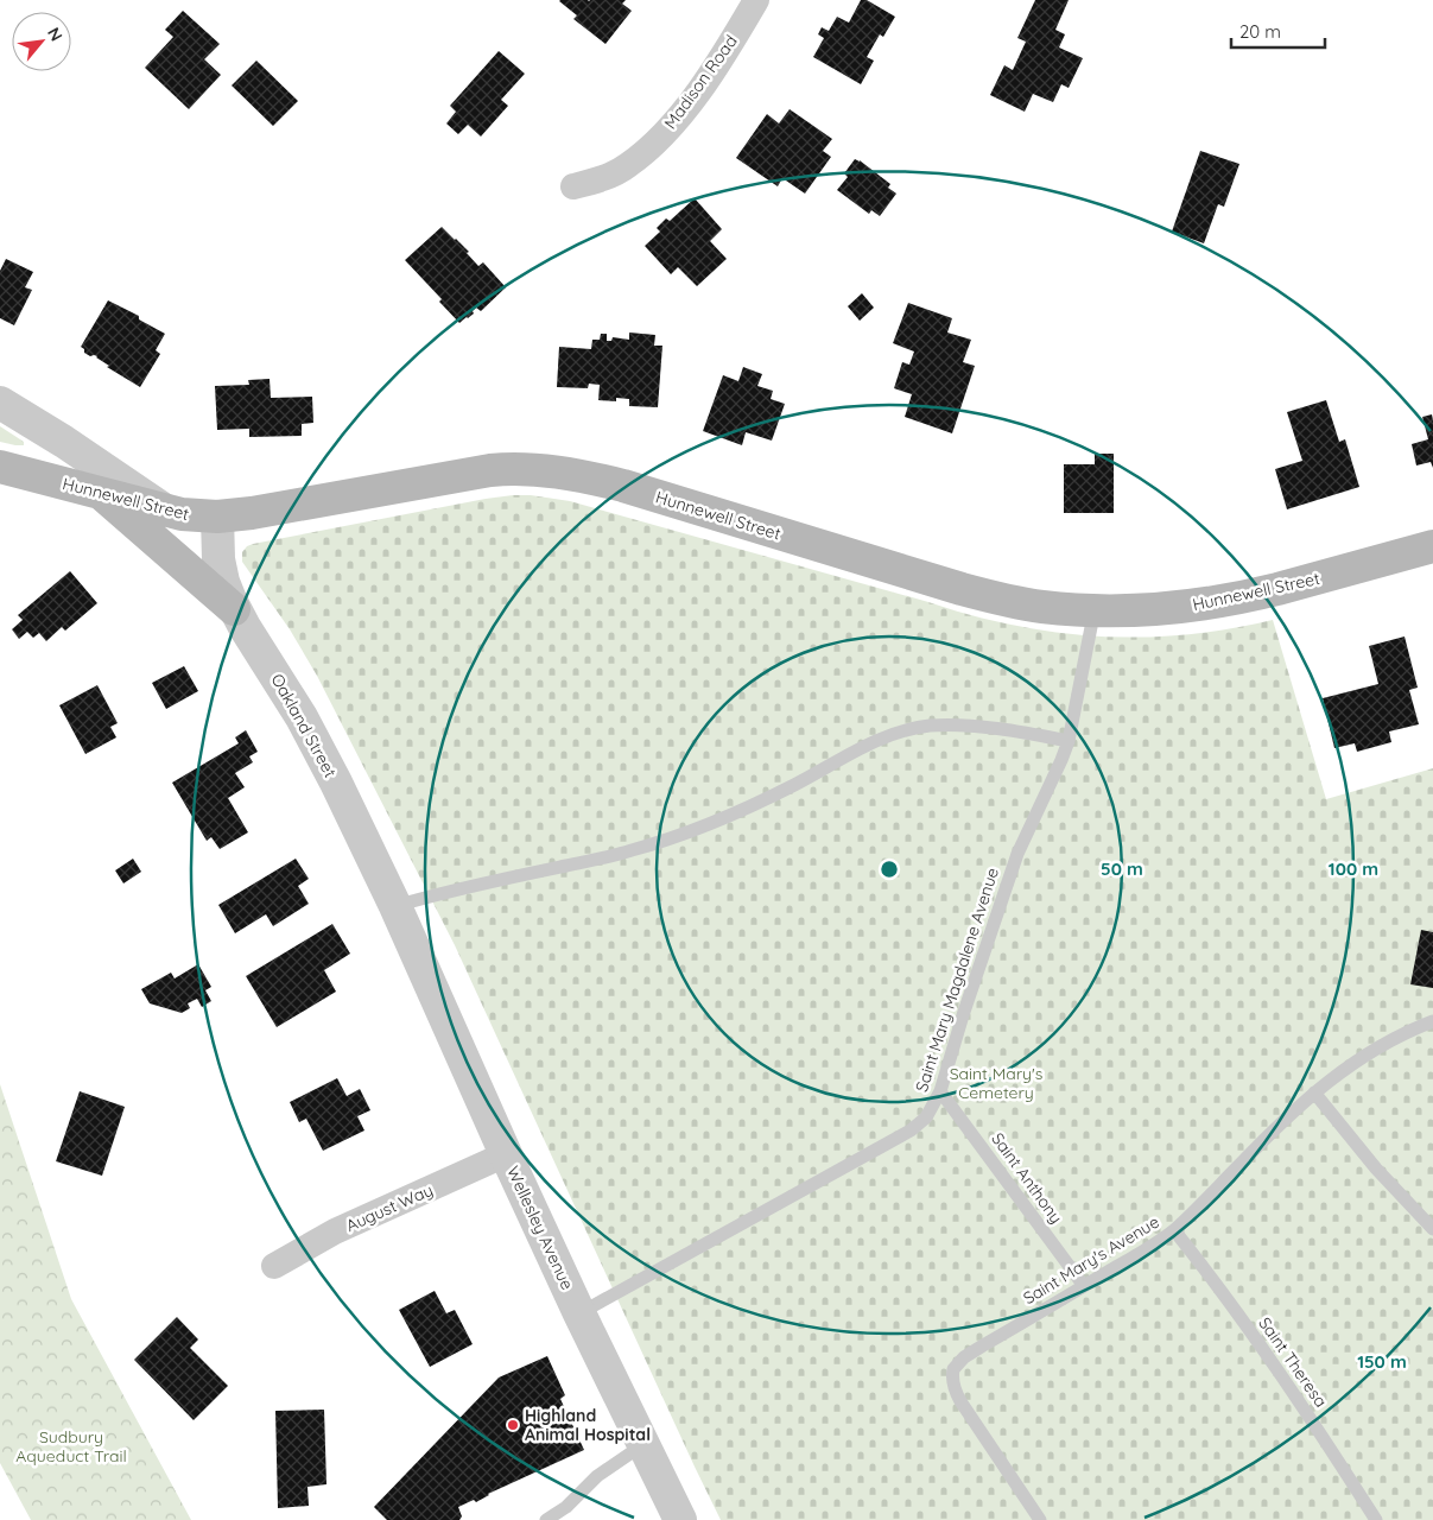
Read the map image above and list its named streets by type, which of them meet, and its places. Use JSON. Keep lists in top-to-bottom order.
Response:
{
  "streets": {
    "main road": ["Hunnewell Street"],
    "street": [
      "Madison Road",
      "Oakland Street",
      "August Way",
      "Wellesley Avenue"
    ],
    "lane": [
      "Saint Mary Magdalene Avenue",
      "Saint Anthony",
      "Saint Mary's Avenue",
      "Saint Theresa"
    ]
  },
  "crossings": [
    ["Hunnewell Street", "Oakland Street"],
    ["Hunnewell Street", "Saint Mary Magdalene Avenue"],
    ["Oakland Street", "Wellesley Avenue"],
    ["Saint Mary Magdalene Avenue", "Saint Anthony"],
    ["Saint Mary Magdalene Avenue", "Wellesley Avenue"],
    ["Saint Anthony", "Saint Mary's Avenue"],
    ["August Way", "Wellesley Avenue"],
    ["Saint Mary's Avenue", "Saint Theresa"]
  ],
  "parks": ["Saint Mary's Cemetery", "Sudbury Aqueduct Trail"],
  "places": ["Highland Animal Hospital"],
  "scale_bar": "20 m",
  "north": "top right",
  "rings": ["50 m", "100 m", "150 m"]
}
